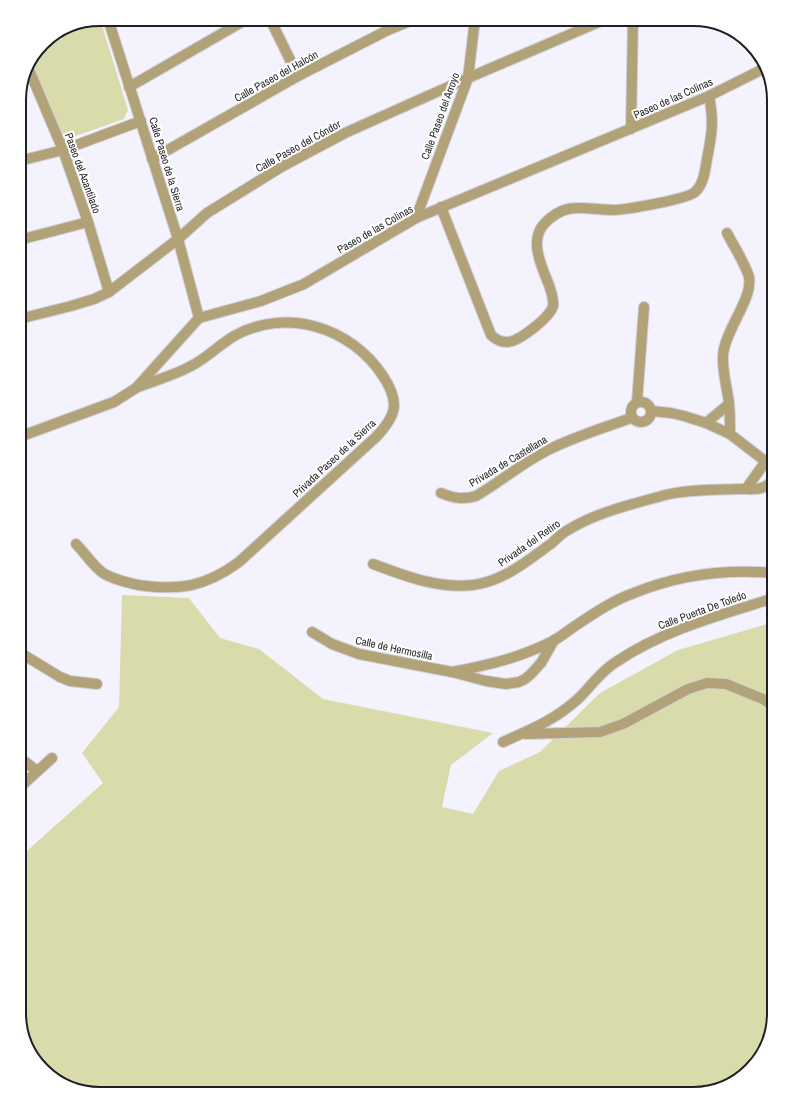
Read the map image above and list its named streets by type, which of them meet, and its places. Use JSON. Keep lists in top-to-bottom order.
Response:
{
  "streets": {
    "street": [
      "Calle Paseo del Halcón",
      "Paseo de las Colinas",
      "Calle Paseo del Arroyo",
      "Calle Paseo del Cóndor",
      "Calle Paseo de la Sierra",
      "Paseo del Acantilado",
      "Privada Paseo de la Sierra",
      "Privada de Castellana",
      "Privada del Retiro",
      "Calle Puerta De Toledo",
      "Calle de Hermosilla"
    ]
  },
  "crossings": [
    ["Calle Paseo del Halcón", "Calle Paseo de la Sierra"],
    ["Paseo de las Colinas", "Calle Paseo del Arroyo"],
    ["Paseo de las Colinas", "Calle Paseo de la Sierra"],
    ["Calle Paseo del Arroyo", "Calle Paseo del Cóndor"],
    ["Calle Paseo del Cóndor", "Calle Paseo de la Sierra"],
    ["Calle Paseo del Cóndor", "Paseo del Acantilado"]
  ]
}
